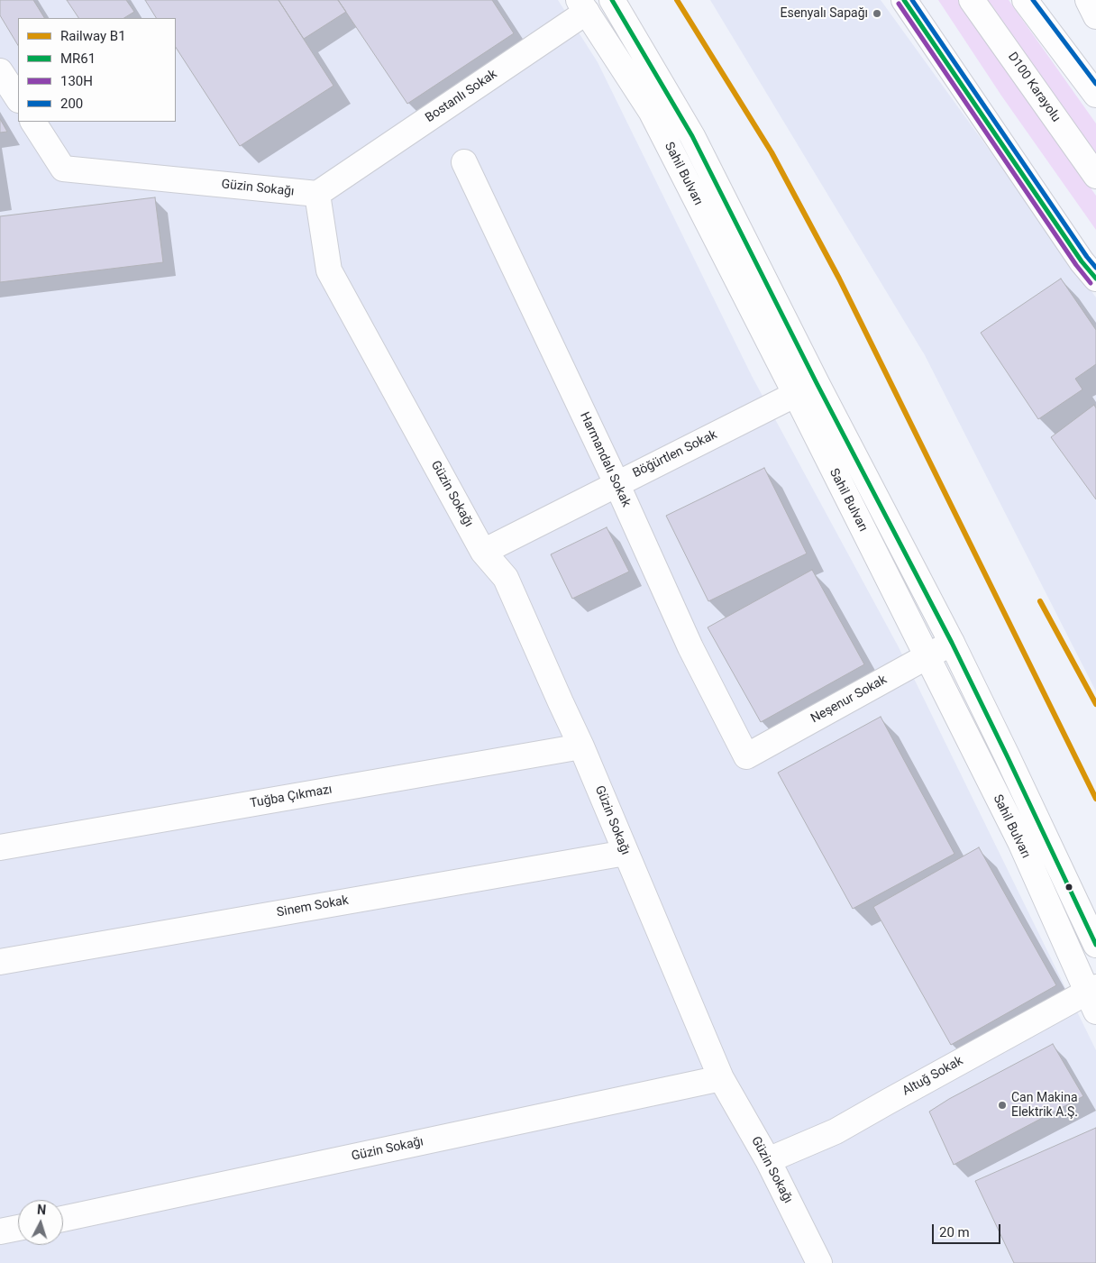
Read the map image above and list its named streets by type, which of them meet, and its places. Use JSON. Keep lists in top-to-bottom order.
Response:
{
  "streets": {
    "main road": [
      "D100 Karayolu",
      "Bostanlı Sokak",
      "Sahil Bulvarı",
      "Güzin Sokağı",
      "Böğürtlen Sokak",
      "Harmandalı Sokak",
      "Neşenur Sokak",
      "Tuğba Çıkmazı",
      "Sinem Sokak",
      "Altuğ Sokak"
    ]
  },
  "crossings": [
    ["Bostanlı Sokak", "Sahil Bulvarı"],
    ["Bostanlı Sokak", "Güzin Sokağı"],
    ["Sahil Bulvarı", "Böğürtlen Sokak"],
    ["Sahil Bulvarı", "Neşenur Sokak"],
    ["Sahil Bulvarı", "Altuğ Sokak"],
    ["Güzin Sokağı", "Böğürtlen Sokak"],
    ["Güzin Sokağı", "Tuğba Çıkmazı"],
    ["Güzin Sokağı", "Sinem Sokak"],
    ["Güzin Sokağı", "Altuğ Sokak"],
    ["Böğürtlen Sokak", "Harmandalı Sokak"],
    ["Harmandalı Sokak", "Neşenur Sokak"]
  ],
  "places": ["Esenyalı Sapağı", "Can Makina Elektrik A.Ş."],
  "lines": [
    "rail line B1",
    "transit line MR61",
    "transit line 200",
    "transit line 130H"
  ],
  "legend": [
    "Railway B1",
    "MR61",
    "130H",
    "200"
  ],
  "scale_bar": "20 m",
  "north": "top"
}
